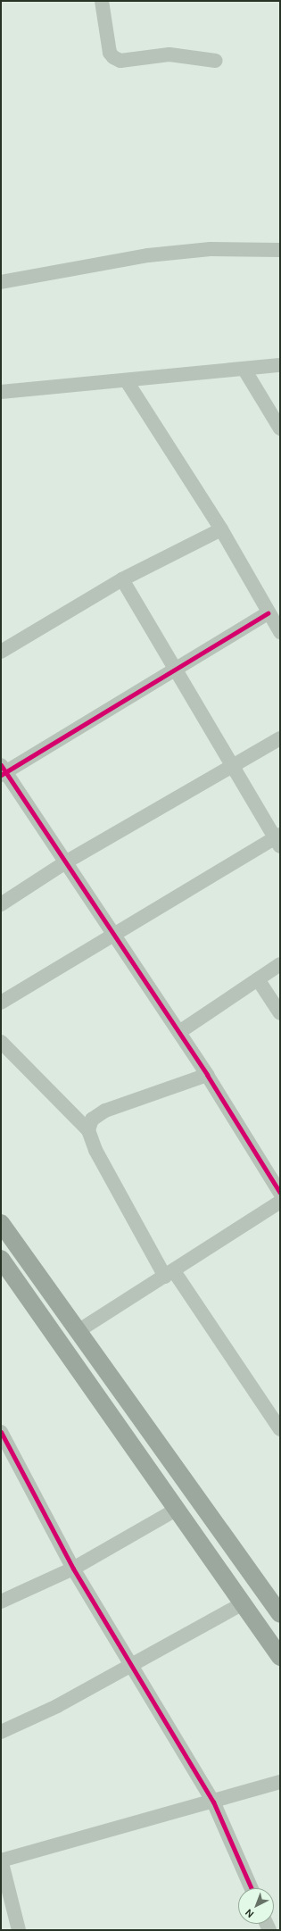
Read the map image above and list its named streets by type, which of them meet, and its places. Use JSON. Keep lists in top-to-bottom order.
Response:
{
  "north": "bottom left"
}
